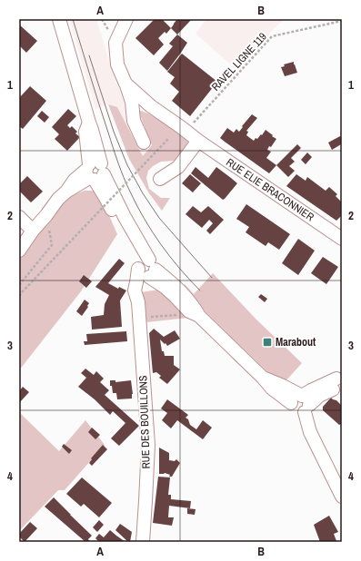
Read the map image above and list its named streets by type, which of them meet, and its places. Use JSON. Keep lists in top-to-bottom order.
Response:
{
  "streets": {
    "street": ["RUE ELIE BRACONNIER", "RUE DES BOUILLONS"],
    "path": ["RAVEL LIGNE 119"]
  },
  "crossings": [
    ["RAVEL LIGNE 119", "RUE ELIE BRACONNIER"]
  ],
  "places": {
    "transit": ["Marabout"]
  },
  "grid": {
    "columns": ["A", "B"],
    "rows": [
      "1",
      "2",
      "3",
      "4"
    ]
  }
}
